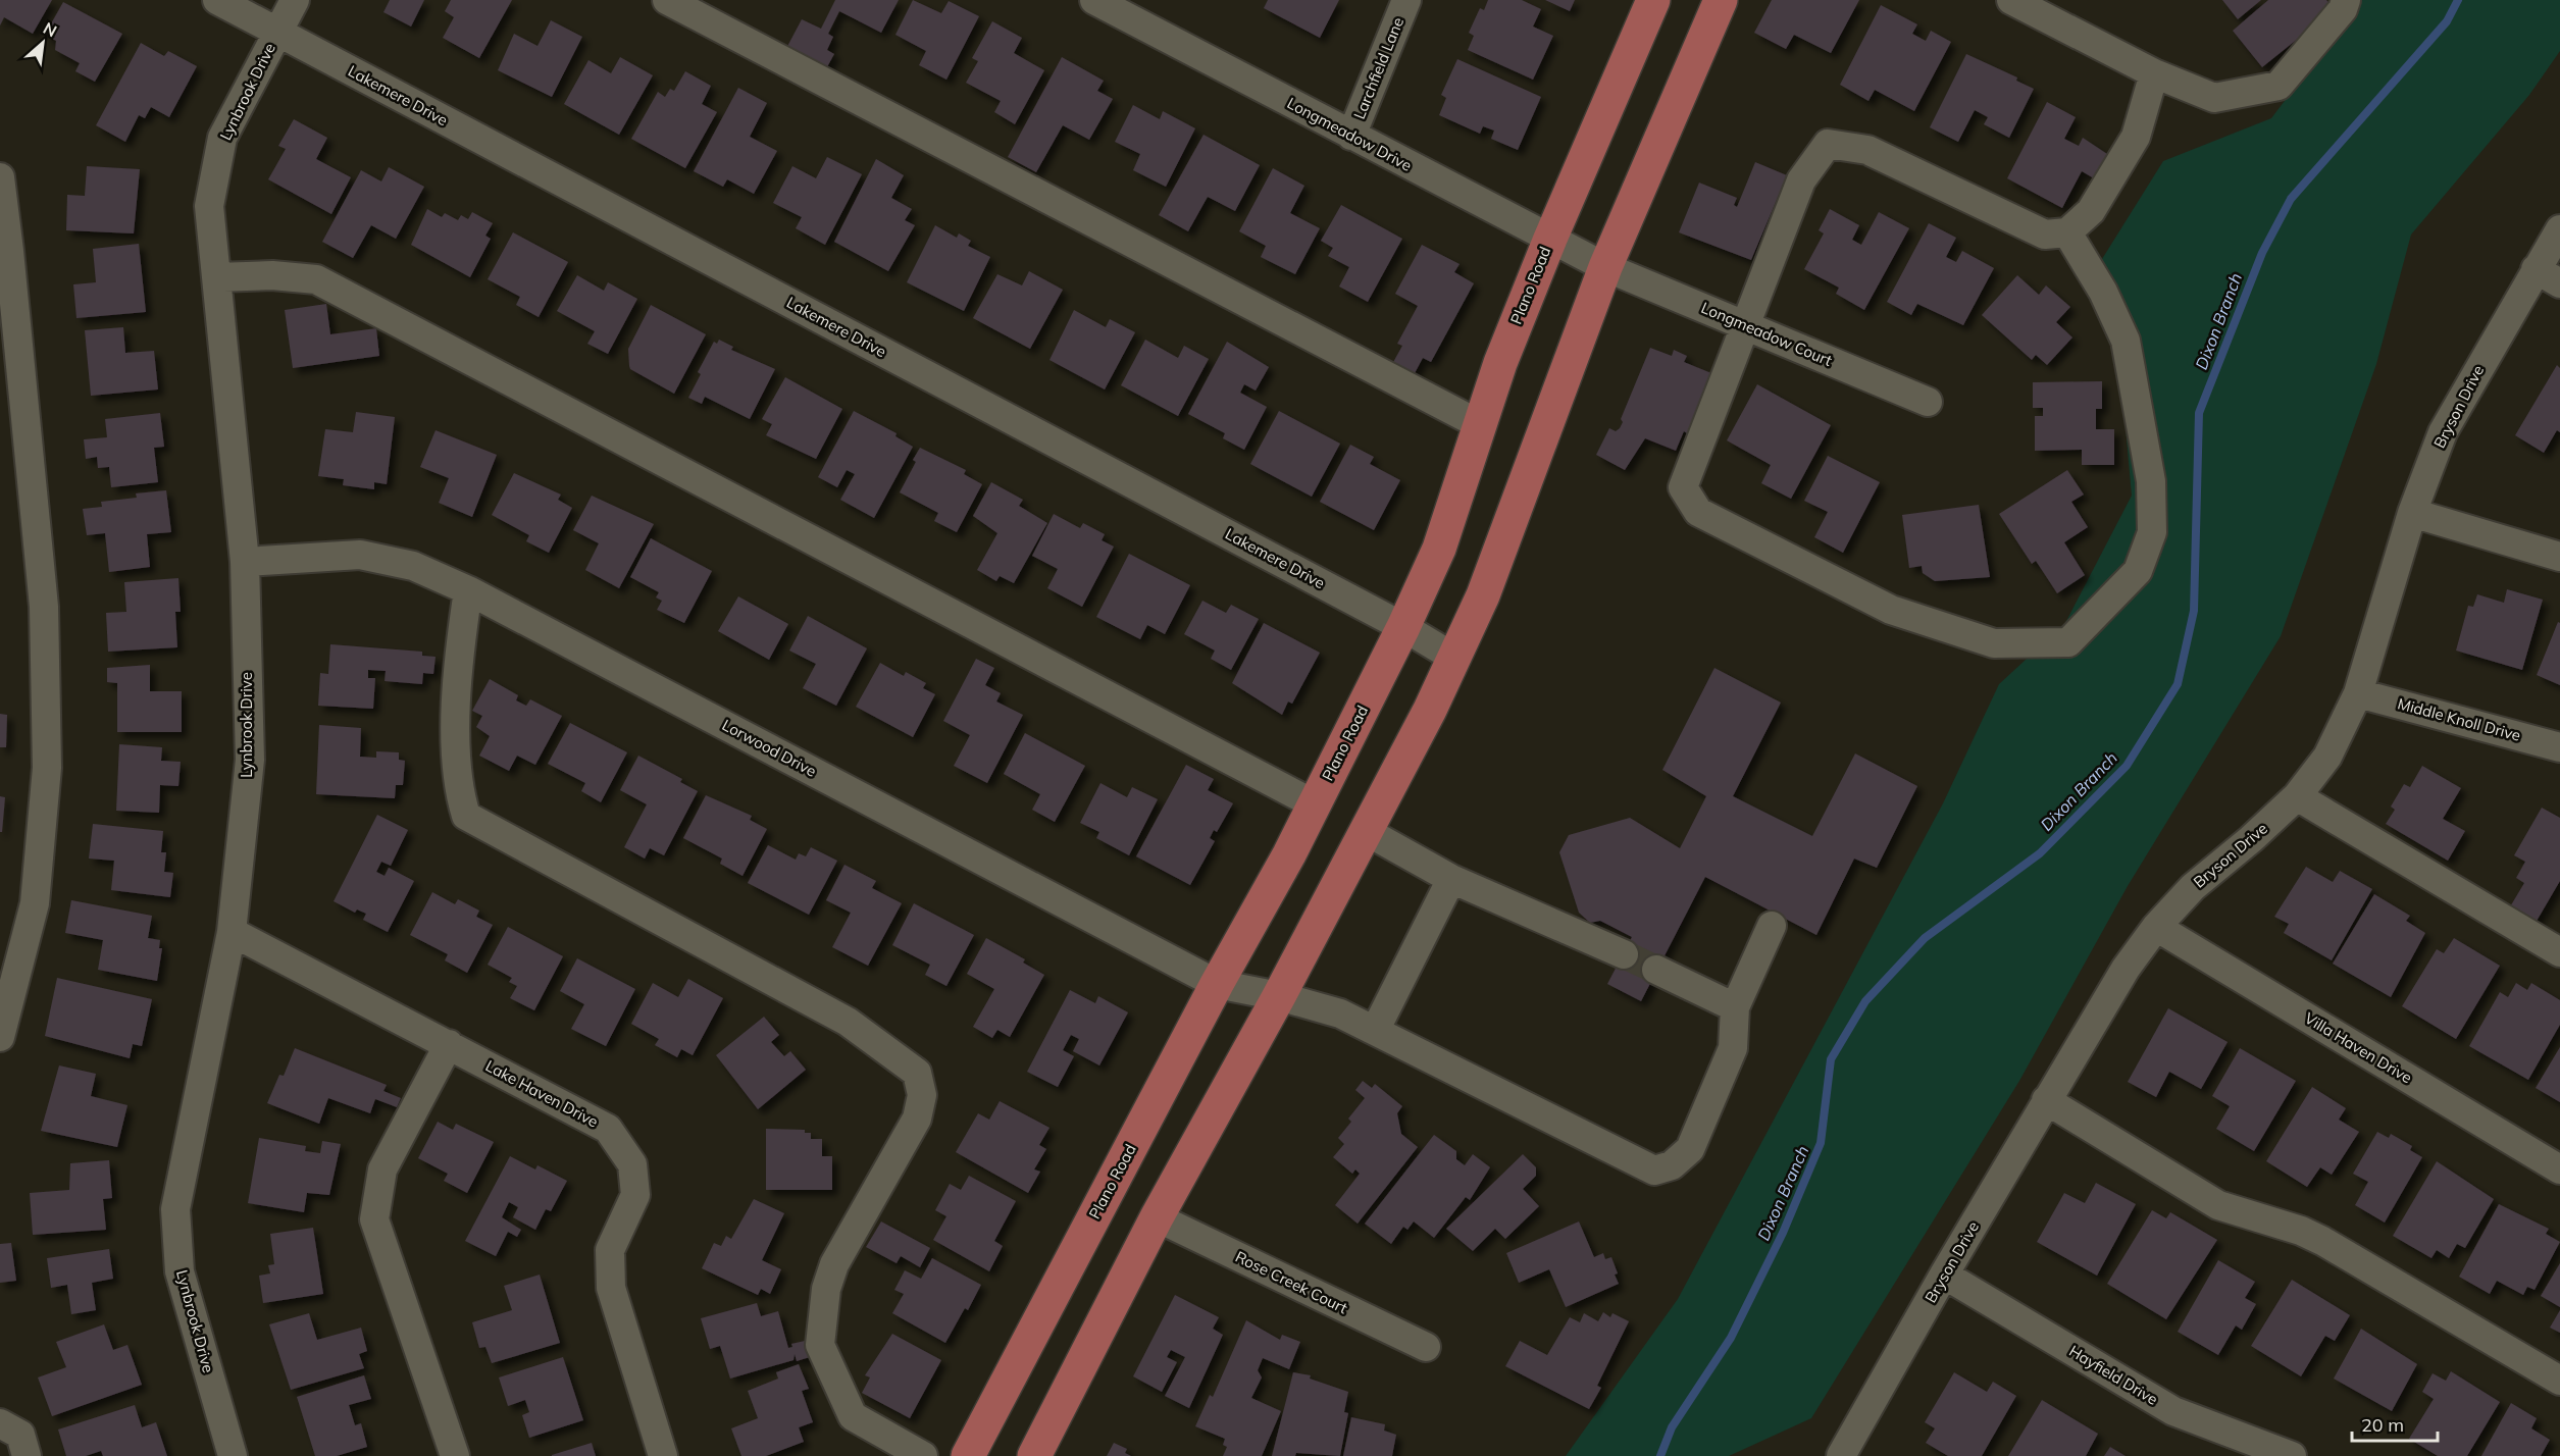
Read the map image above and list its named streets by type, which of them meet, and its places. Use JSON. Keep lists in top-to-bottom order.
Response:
{
  "streets": {
    "main road": ["Plano Road"],
    "street": [
      "Larchfield Lane",
      "Lynbrook Drive",
      "Lakemere Drive",
      "Longmeadow Drive",
      "Longmeadow Court",
      "Bryson Drive",
      "Middle Knoll Drive",
      "Lorwood Drive",
      "Villa Haven Drive",
      "Lake Haven Drive",
      "Rose Creek Court",
      "Hayfield Drive"
    ]
  },
  "crossings": [
    ["Larchfield Lane", "Longmeadow Drive"],
    ["Lynbrook Drive", "Lakemere Drive"],
    ["Lynbrook Drive", "Lorwood Drive"],
    ["Lynbrook Drive", "Lake Haven Drive"],
    ["Lakemere Drive", "Plano Road"],
    ["Longmeadow Drive", "Plano Road"],
    ["Longmeadow Drive", "Longmeadow Court"],
    ["Plano Road", "Lorwood Drive"],
    ["Bryson Drive", "Middle Knoll Drive"],
    ["Bryson Drive", "Villa Haven Drive"],
    ["Bryson Drive", "Hayfield Drive"]
  ],
  "water": ["Dixon Branch"],
  "scale_bar": "20 m",
  "north": "top right"
}
